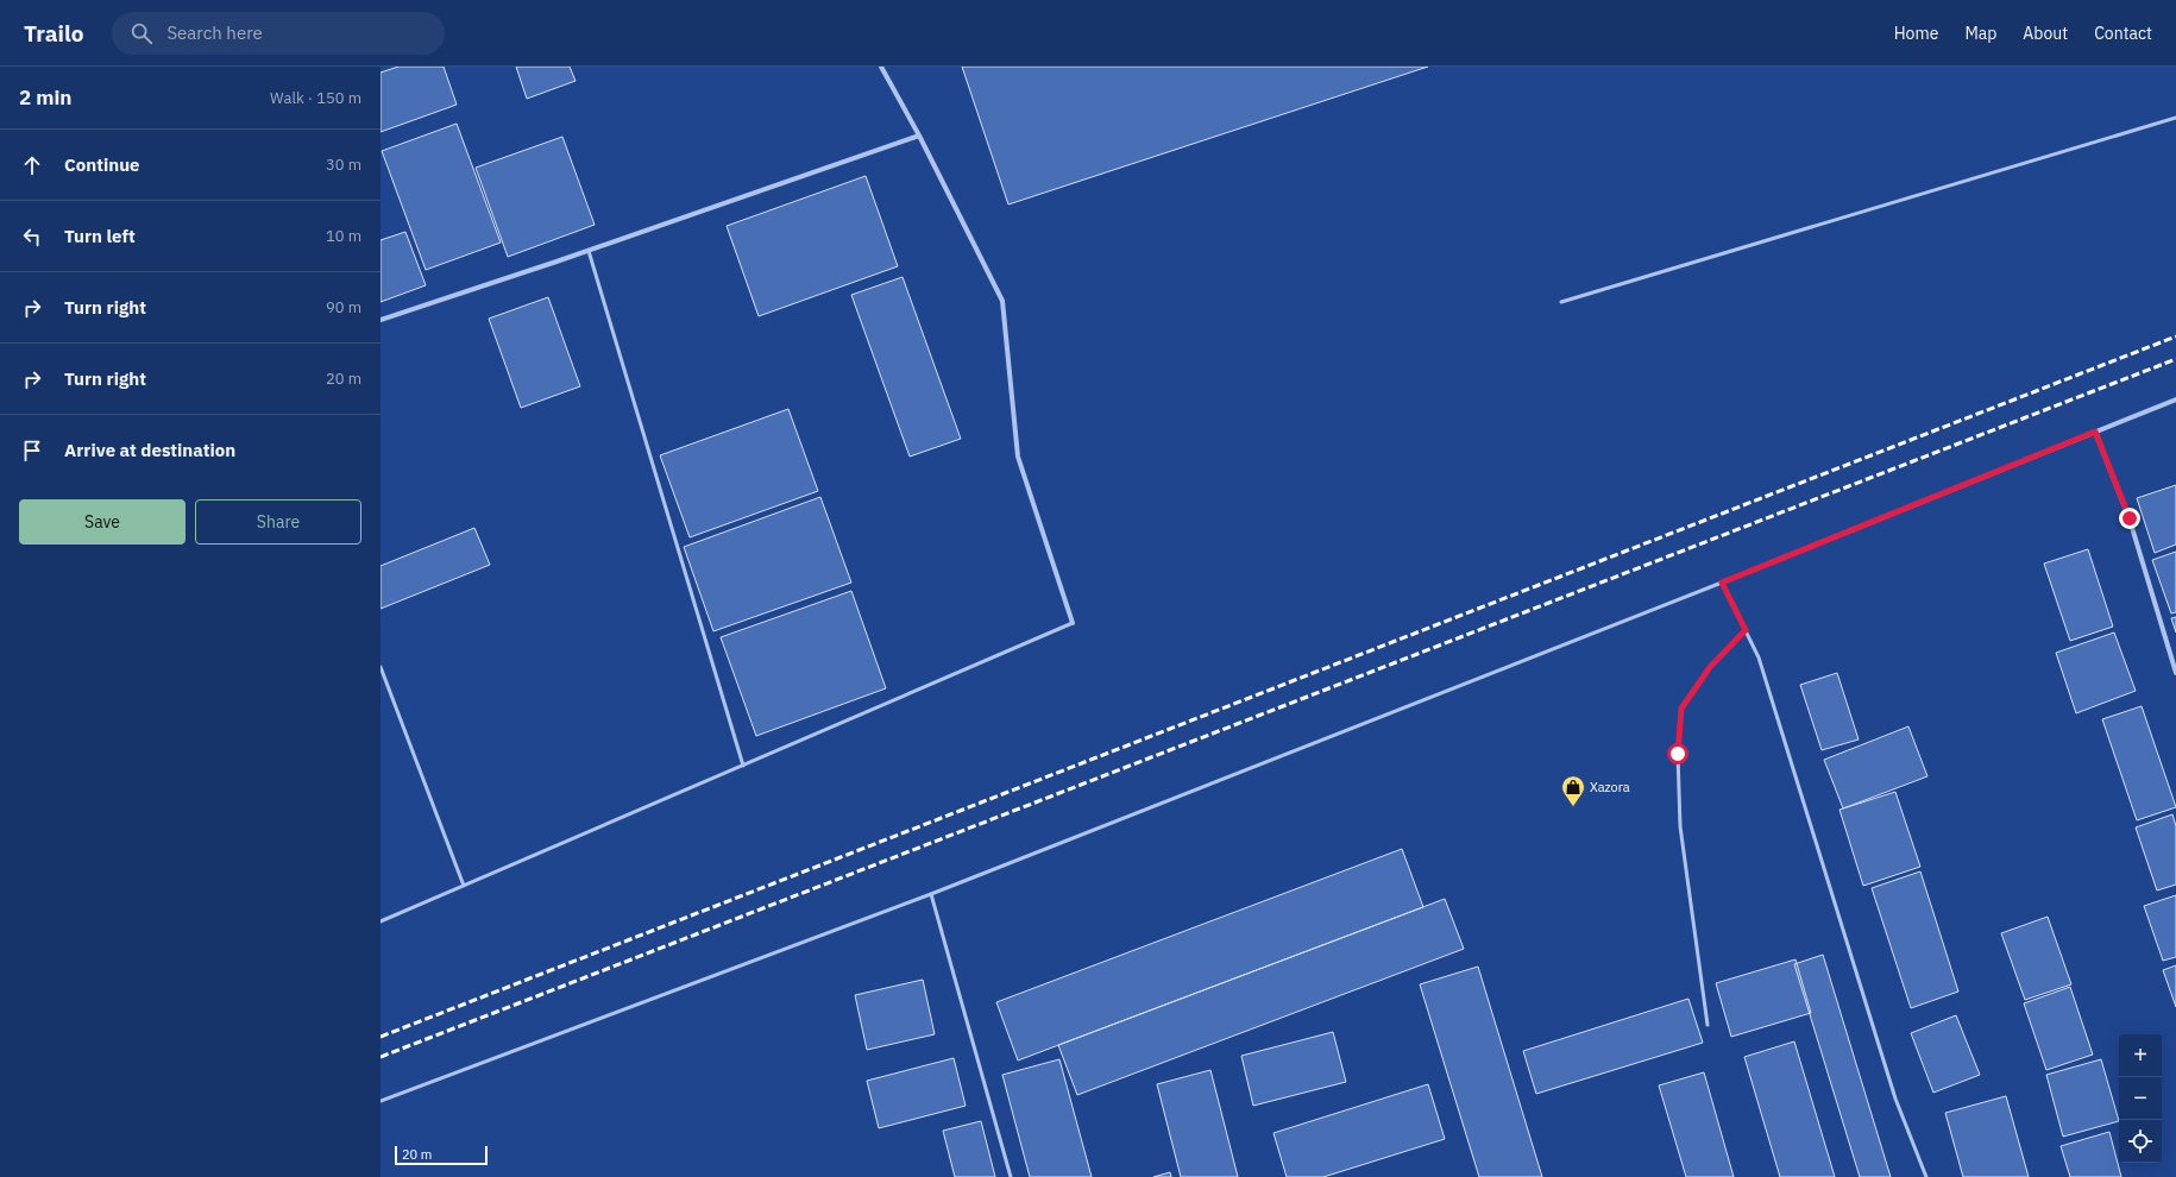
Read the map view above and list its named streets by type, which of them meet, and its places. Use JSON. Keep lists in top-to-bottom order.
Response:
{
  "places": {
    "shop": ["Xazora"]
  },
  "scale_bar": "20 m",
  "page": {
    "header": "Trailo",
    "search": "Search here",
    "nav": [
      "Home",
      "Map",
      "About",
      "Contact"
    ],
    "heading": ["2 min", "Walk · 150 m"],
    "list": [
      ["Continue", "30 m"],
      ["Turn left", "10 m"],
      ["Turn right", "90 m"],
      ["Turn right", "20 m"],
      "Arrive at destination"
    ],
    "buttons": ["Save", "Share"],
    "map_buttons": ["+", "−"],
    "scale": "20 m"
  }
}
